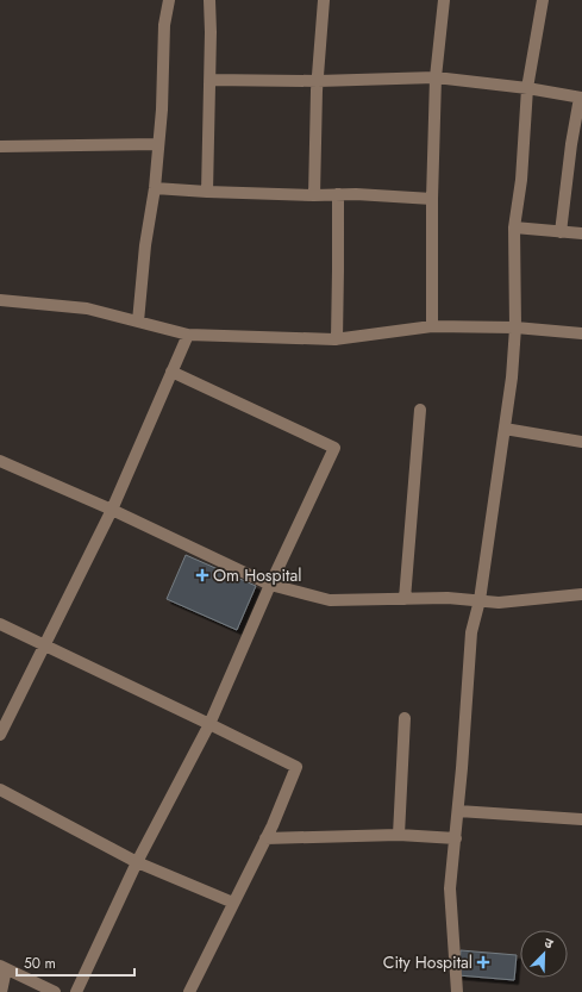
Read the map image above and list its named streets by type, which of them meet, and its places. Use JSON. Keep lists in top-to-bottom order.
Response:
{
  "places": {
    "health": ["Om Hospital", "City Hospital"]
  },
  "scale_bar": "50 m",
  "north": "top right"
}
